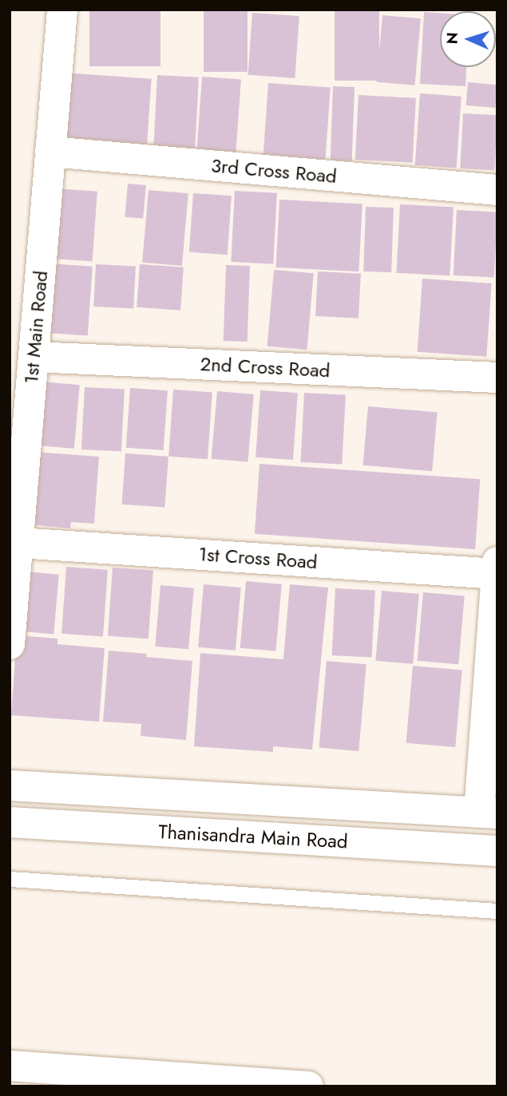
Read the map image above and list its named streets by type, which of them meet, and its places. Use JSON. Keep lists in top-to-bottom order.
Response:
{
  "streets": {
    "street": [
      "3rd Cross Road",
      "1st Main Road",
      "2nd Cross Road",
      "1st Cross Road",
      "Thanisandra Main Road"
    ]
  },
  "crossings": [
    ["3rd Cross Road", "1st Main Road"],
    ["1st Main Road", "2nd Cross Road"],
    ["1st Main Road", "1st Cross Road"]
  ],
  "north": "left"
}
